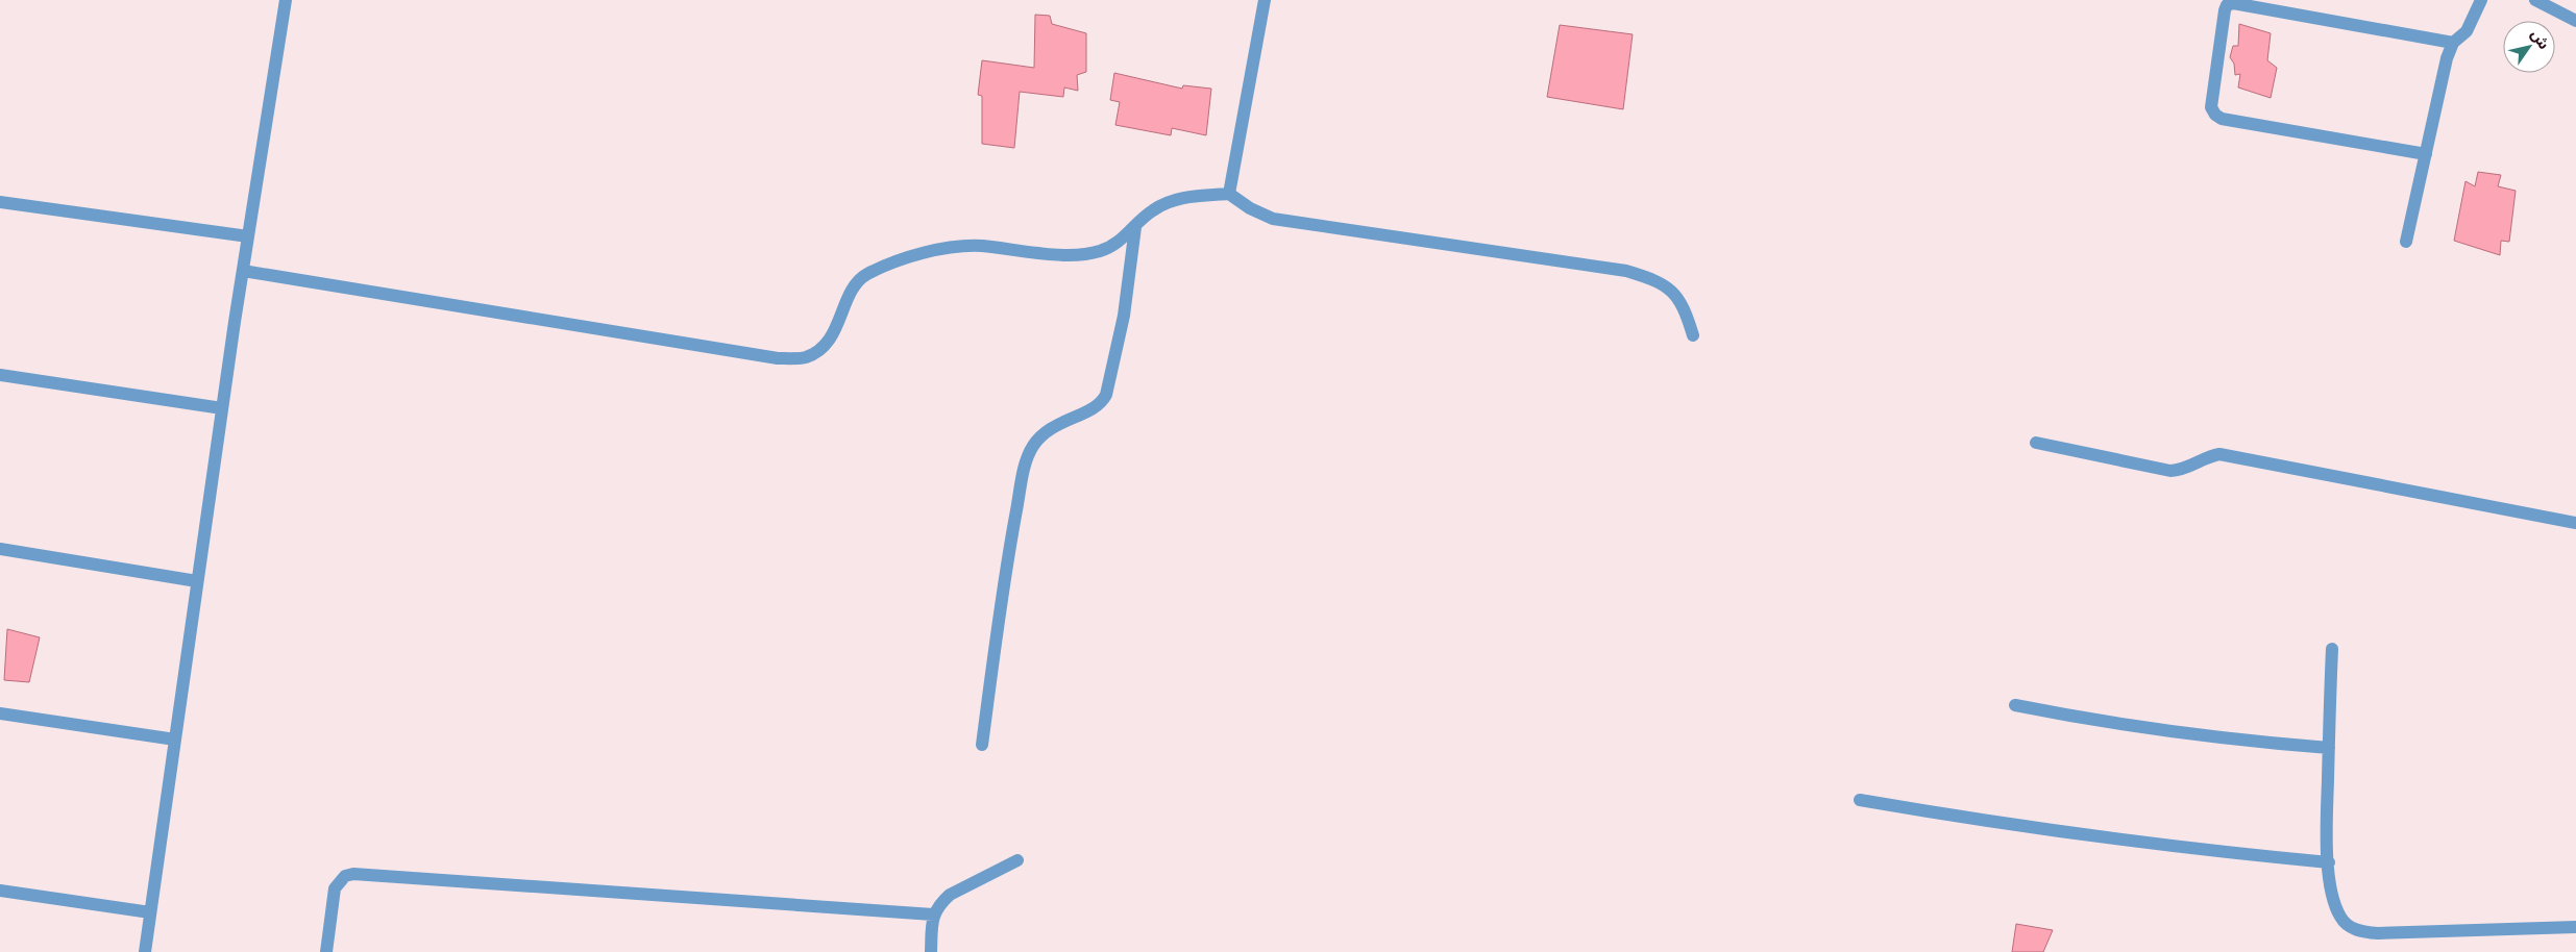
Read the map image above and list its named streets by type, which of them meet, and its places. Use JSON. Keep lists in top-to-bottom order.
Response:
{
  "north": "top right"
}
